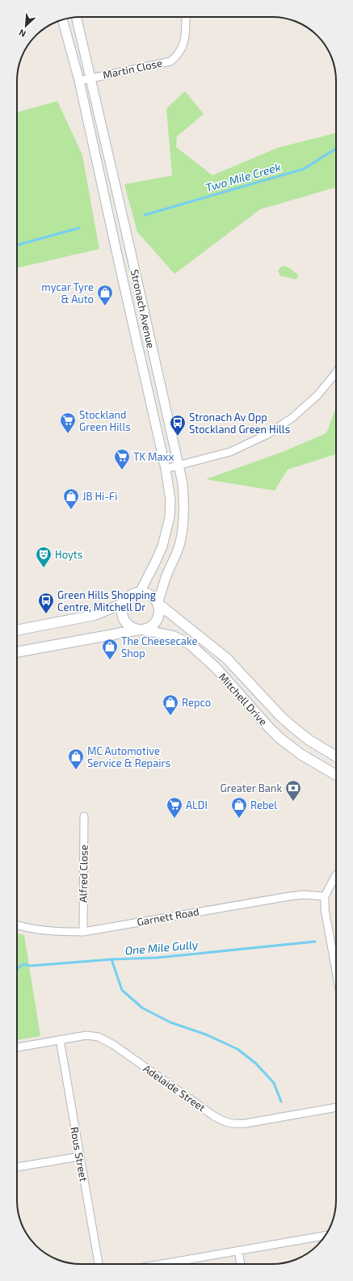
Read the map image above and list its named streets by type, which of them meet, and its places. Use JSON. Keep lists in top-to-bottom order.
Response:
{
  "streets": {
    "main road": ["Mitchell Drive"],
    "street": [
      "Martin Close",
      "Stronach Avenue",
      "Alfred Close",
      "Garnett Road",
      "Adelaide Street",
      "Rous Street"
    ]
  },
  "crossings": [
    ["Martin Close", "Stronach Avenue"],
    ["Stronach Avenue", "Mitchell Drive"],
    ["Alfred Close", "Garnett Road"],
    ["Adelaide Street", "Rous Street"]
  ],
  "water": ["Two Mile Creek", "One Mile Gully"],
  "places": {
    "shop": [
      "mycar Tyre & Auto",
      "JB Hi-Fi",
      "The Cheesecake Shop",
      "Repco",
      "MC Automotive Service & Repairs",
      "Rebel"
    ],
    "supermarket": ["Stockland Green Hills", "TK Maxx", "ALDI"],
    "bus stop": ["Stronach Av Opp Stockland Green Hills", "Green Hills Shopping Centre, Mitchell Dr"],
    "theatre": ["Hoyts"],
    "bank": ["Greater Bank"]
  },
  "north": "bottom left"
}
